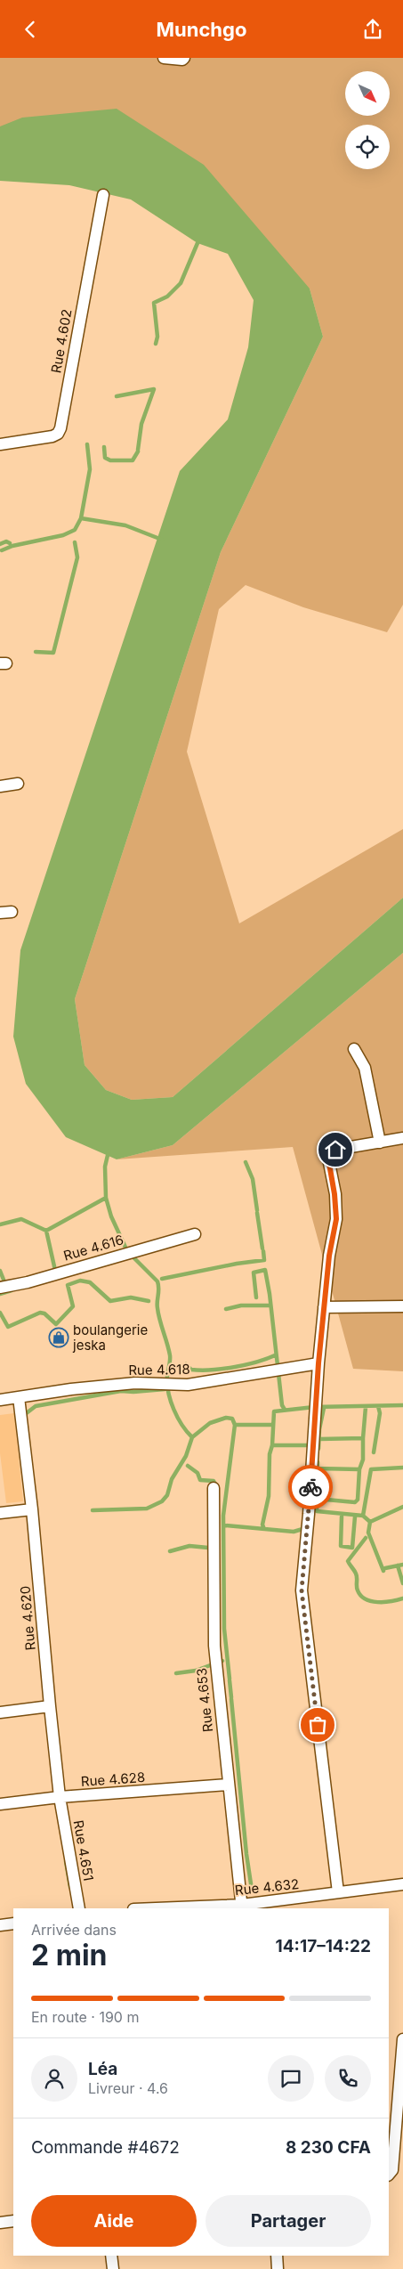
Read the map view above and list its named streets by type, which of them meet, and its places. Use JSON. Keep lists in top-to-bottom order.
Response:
{
  "streets": {
    "street": [
      "Rue 4.602",
      "Rue 4.616",
      "Rue 4.618",
      "Rue 4.620",
      "Rue 4.653",
      "Rue 4.628",
      "Rue 4.651",
      "Rue 4.632"
    ]
  },
  "crossings": [
    ["Rue 4.618", "Rue 4.620"],
    ["Rue 4.620", "Rue 4.628"],
    ["Rue 4.620", "Rue 4.651"],
    ["Rue 4.653", "Rue 4.628"],
    ["Rue 4.653", "Rue 4.632"],
    ["Rue 4.628", "Rue 4.651"]
  ],
  "places": {
    "shop": ["boulangerie jeska"]
  },
  "north": "bottom right",
  "page": {
    "header": "Munchgo",
    "heading": ["2 min", "Arrivée dans", "14:17–14:22"],
    "panel": [
      "Léa",
      "Livreur · 4.6",
      "Commande #4672",
      "8 230 CFA"
    ],
    "bar": "En route · 190 m",
    "buttons": ["Aide", "Partager"]
  }
}
